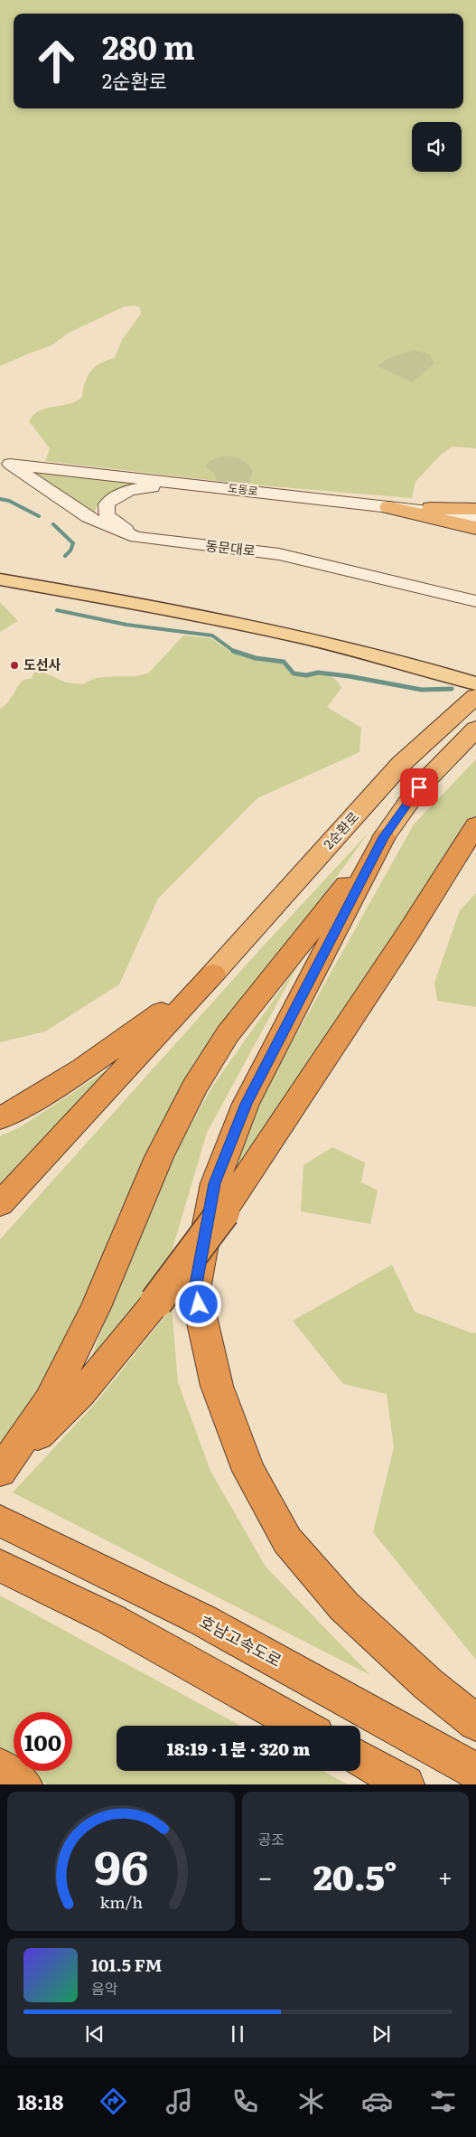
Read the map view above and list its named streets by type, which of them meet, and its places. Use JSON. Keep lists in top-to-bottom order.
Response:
{
  "streets": {
    "highway": ["2순환로", "호남고속도로"],
    "main road": ["도동로", "동문대로"]
  },
  "crossings": [
    ["도동로", "동문대로"]
  ],
  "places": ["도선사"],
  "page": {
    "turn": ["280 m", "2순환로"],
    "limit": "100",
    "trip": "18:19 · 1 분 · 320 m",
    "tile": "공조",
    "heat": ["−", "20.5°", "+"],
    "song": ["101.5 FM", "음악"],
    "tabs": "18:18",
    "gauge": ["96", "km/h"]
  }
}
